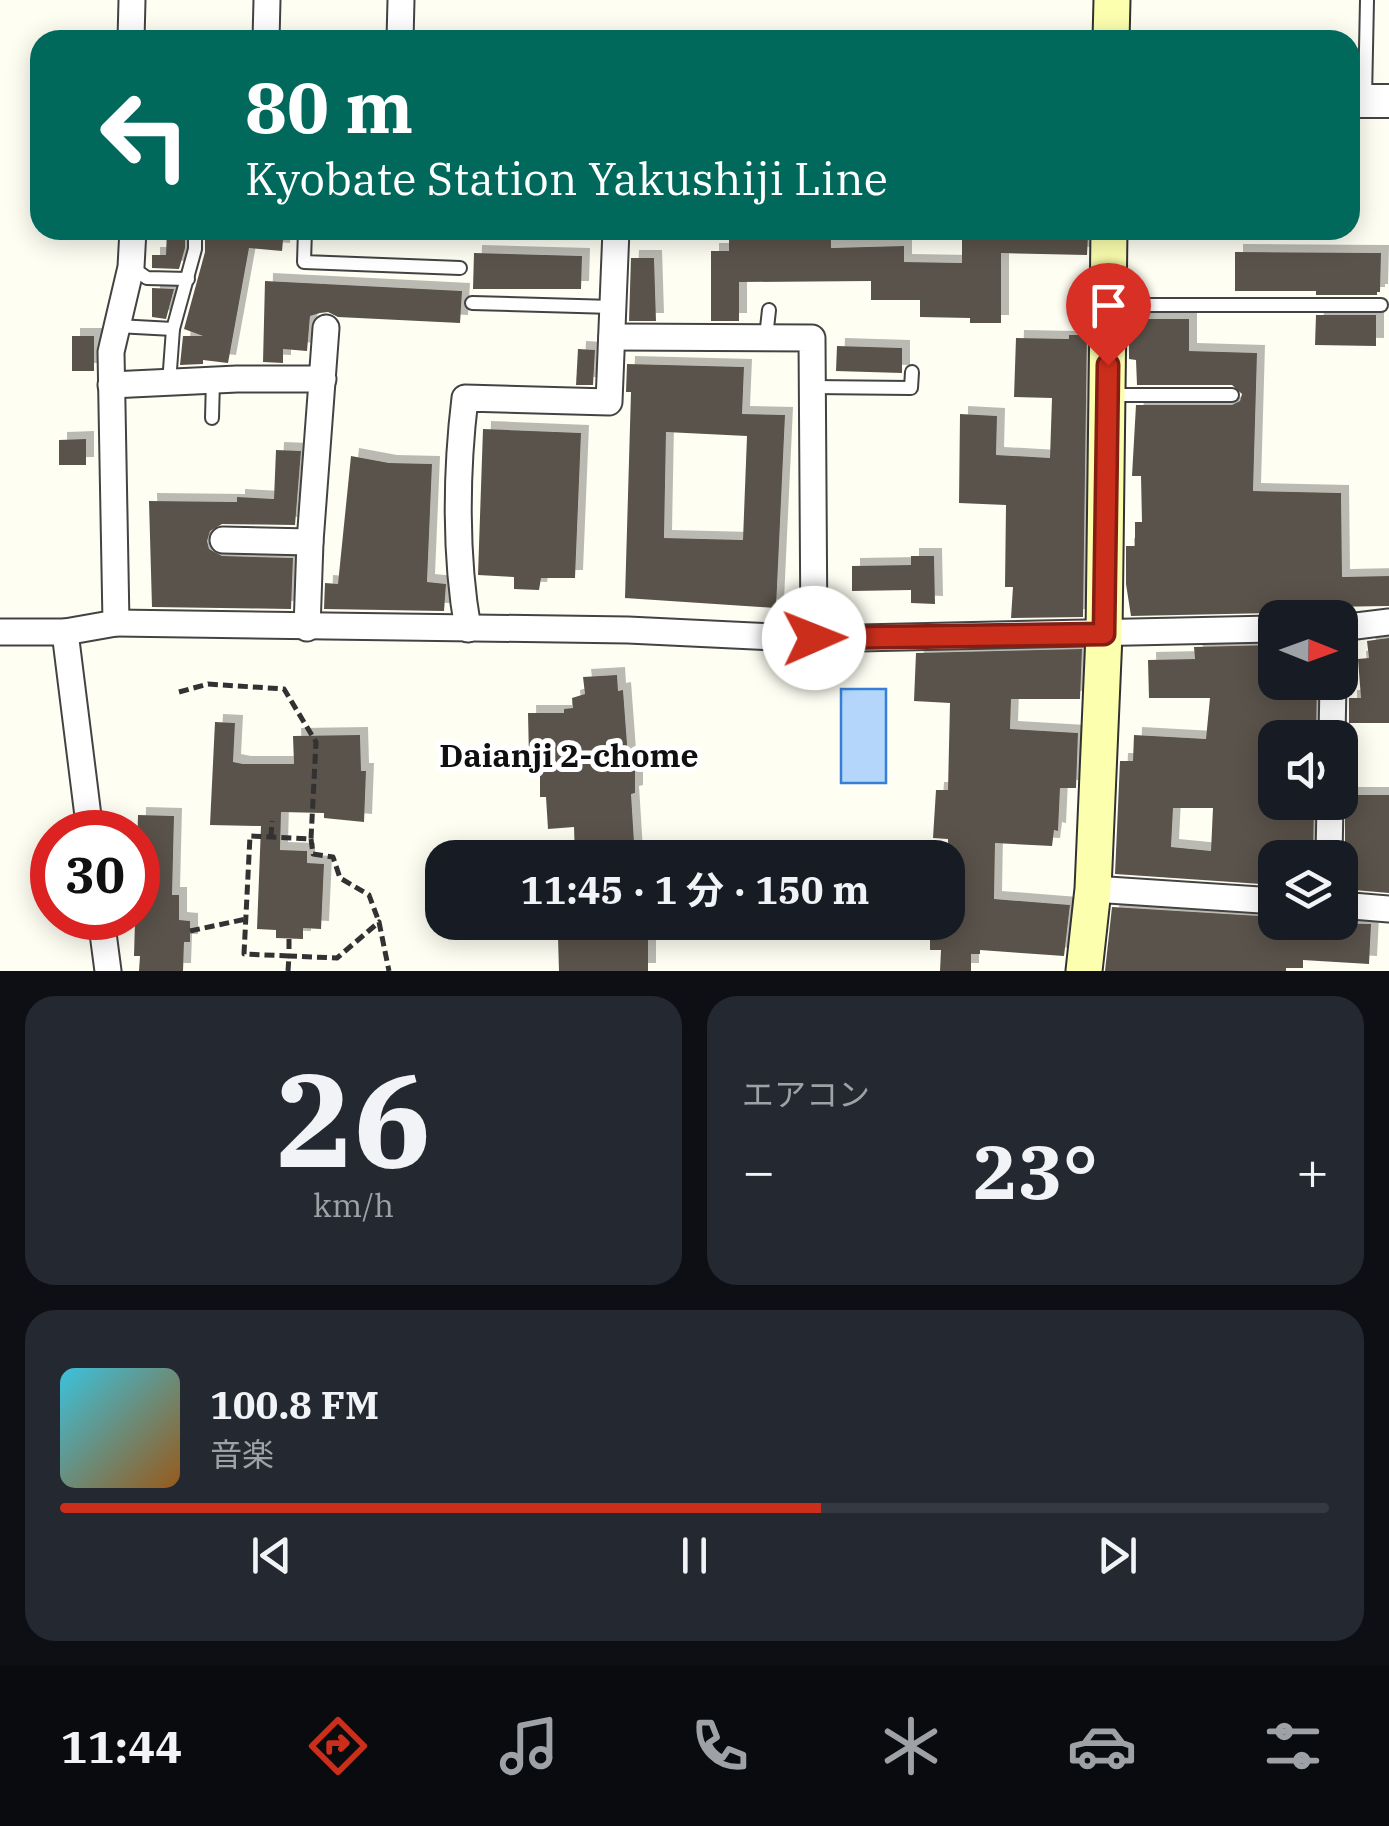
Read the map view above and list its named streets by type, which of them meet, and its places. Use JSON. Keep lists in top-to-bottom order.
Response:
{
  "districts": ["Daianji 2-chome"],
  "north": "right",
  "page": {
    "turn": ["80 m", "Kyobate Station Yakushiji Line"],
    "limit": "30",
    "trip": "11:45 · 1 分 · 150 m",
    "tile": [
      ["26", "km/h"],
      "エアコン"
    ],
    "heat": ["−", "23°", "+"],
    "song": ["100.8 FM", "音楽"],
    "tabs": "11:44"
  }
}
